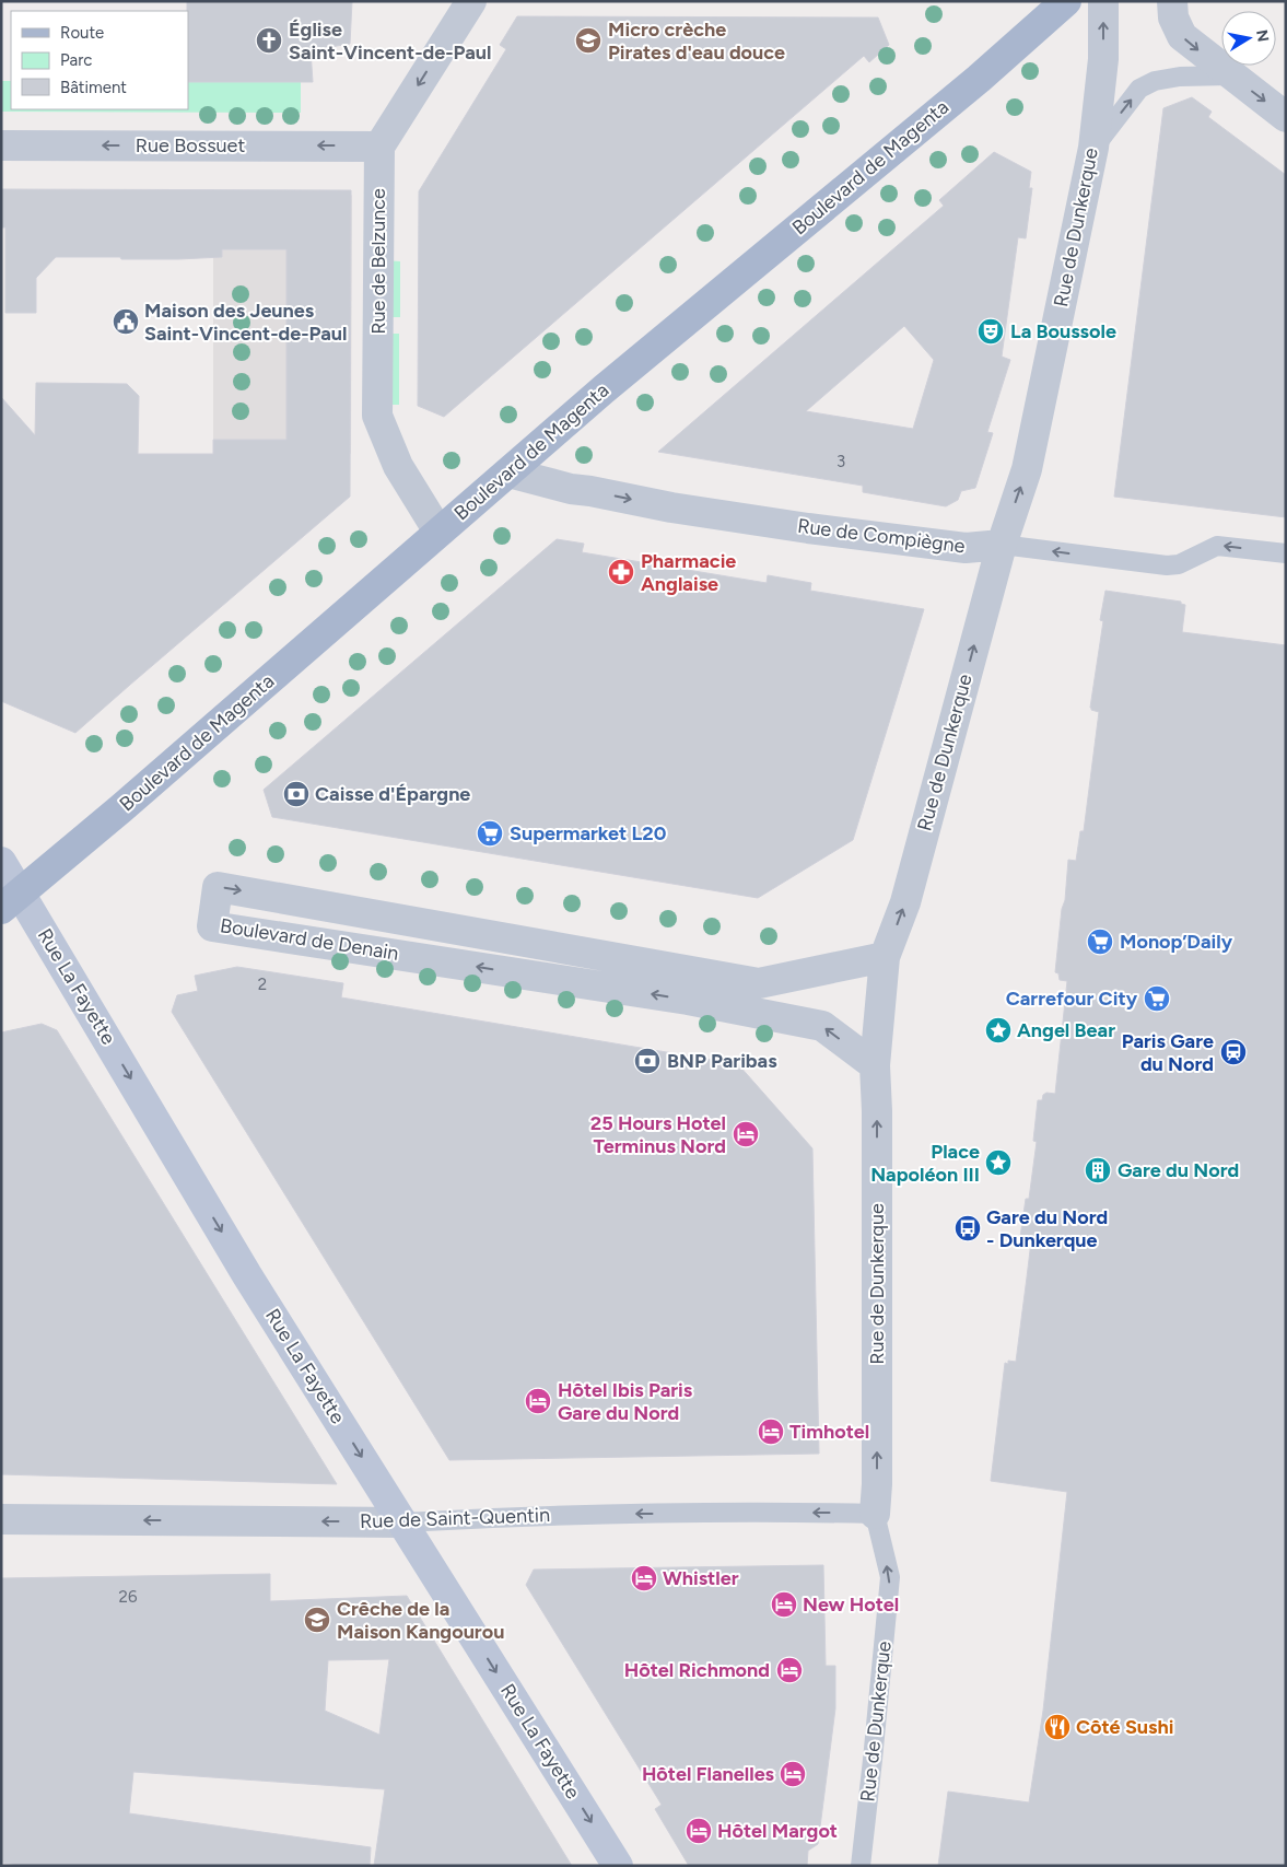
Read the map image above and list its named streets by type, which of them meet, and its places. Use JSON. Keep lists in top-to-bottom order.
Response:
{
  "streets": {
    "main road": ["Boulevard de Magenta", "Rue La Fayette"],
    "street": [
      "Rue Bossuet",
      "Rue de Dunkerque",
      "Rue de Belzunce",
      "Rue de Compiègne",
      "Boulevard de Denain",
      "Rue de Saint-Quentin"
    ]
  },
  "crossings": [
    ["Rue Bossuet", "Rue de Belzunce"],
    ["Boulevard de Magenta", "Rue de Belzunce"],
    ["Boulevard de Magenta", "Rue de Compiègne"],
    ["Boulevard de Magenta", "Rue La Fayette"],
    ["Rue de Dunkerque", "Rue de Compiègne"],
    ["Rue de Dunkerque", "Boulevard de Denain"],
    ["Rue de Dunkerque", "Rue de Saint-Quentin"],
    ["Rue La Fayette", "Rue de Saint-Quentin"]
  ],
  "one_way": [
    "Rue Bossuet",
    "Rue de Dunkerque",
    "Rue La Fayette",
    "Rue de Saint-Quentin"
  ],
  "places": {
    "church": ["Église Saint-Vincent-de-Paul"],
    "school or university": ["Micro crèche Pirates d'eau douce", "Crêche de la Maison Kangourou"],
    "public building": ["Maison des Jeunes Saint-Vincent-de-Paul"],
    "theatre": ["La Boussole"],
    "pharmacy": ["Pharmacie Anglaise"],
    "bank": ["Caisse d'Épargne", "BNP Paribas"],
    "supermarket": ["Supermarket L20", "Monop’Daily", "Carrefour City"],
    "place": ["Angel Bear", "Place Napoléon III"],
    "station": ["Paris Gare du Nord"],
    "hotel": [
      "25 Hours Hotel Terminus Nord",
      "Hôtel Ibis Paris Gare du Nord",
      "Timhotel",
      "Whistler",
      "New Hotel",
      "Hôtel Richmond",
      "Hôtel Flanelles",
      "Hôtel Margot"
    ],
    "building": ["Gare du Nord"],
    "bus stop": ["Gare du Nord - Dunkerque"],
    "restaurant": ["Côté Sushi"]
  },
  "house_numbers": ["3", "2", "26"],
  "legend": ["Route", "Parc", "Bâtiment"],
  "north": "right"
}
